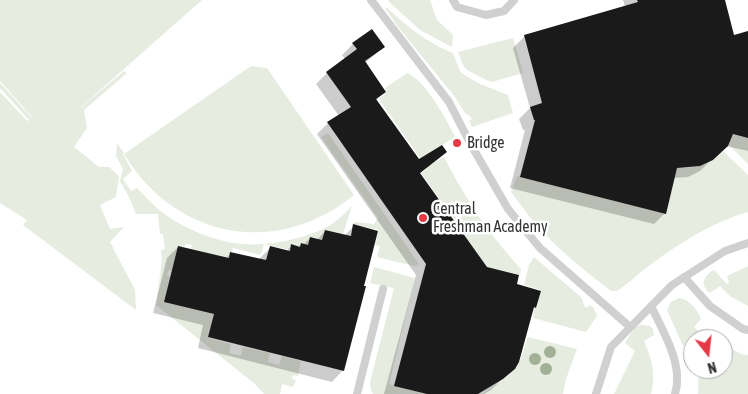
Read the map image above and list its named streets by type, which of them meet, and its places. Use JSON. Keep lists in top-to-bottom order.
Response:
{
  "places": ["Bridge", "Central Freshman Academy"],
  "north": "bottom"
}
